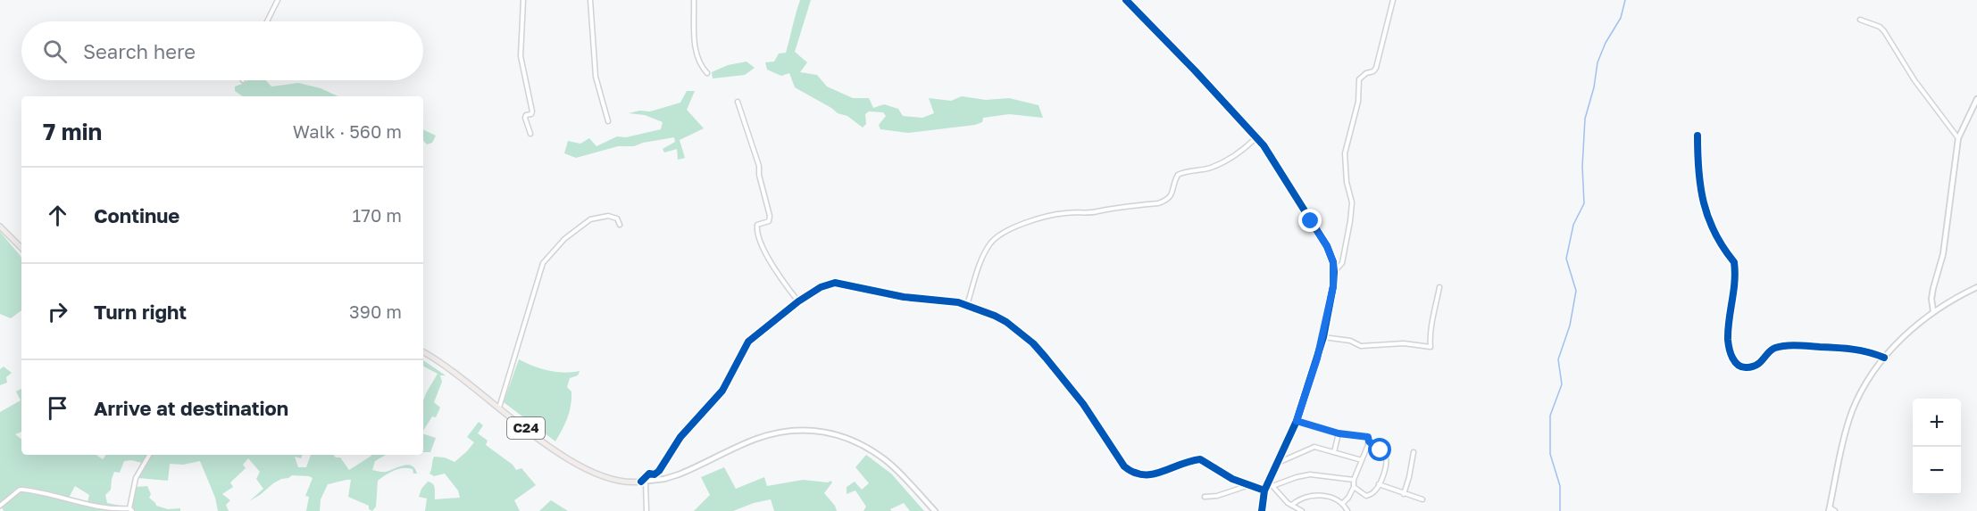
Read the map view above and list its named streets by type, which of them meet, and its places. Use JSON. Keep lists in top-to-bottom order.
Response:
{
  "streets": {
    "main road": ["C24"]
  },
  "page": {
    "search": "Search here",
    "heading": ["7 min", "Walk · 560 m"],
    "list": [
      ["Continue", "170 m"],
      ["Turn right", "390 m"],
      "Arrive at destination"
    ],
    "map_buttons": ["+", "−"]
  }
}
